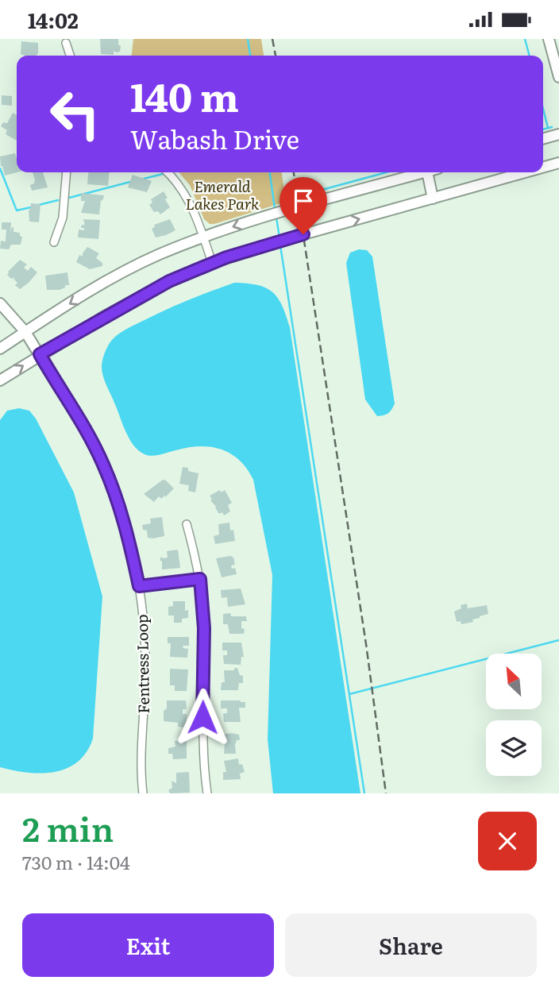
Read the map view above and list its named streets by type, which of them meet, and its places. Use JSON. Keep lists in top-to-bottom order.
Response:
{
  "streets": {
    "main road": ["Fentress Loop"]
  },
  "parks": ["Emerald Lakes Park"],
  "north": "top left",
  "page": {
    "status": "14:02",
    "turn": ["140 m", "Wabash Drive"],
    "heading": ["2 min", "730 m · 14:04"],
    "buttons": ["Exit", "Share"]
  }
}
